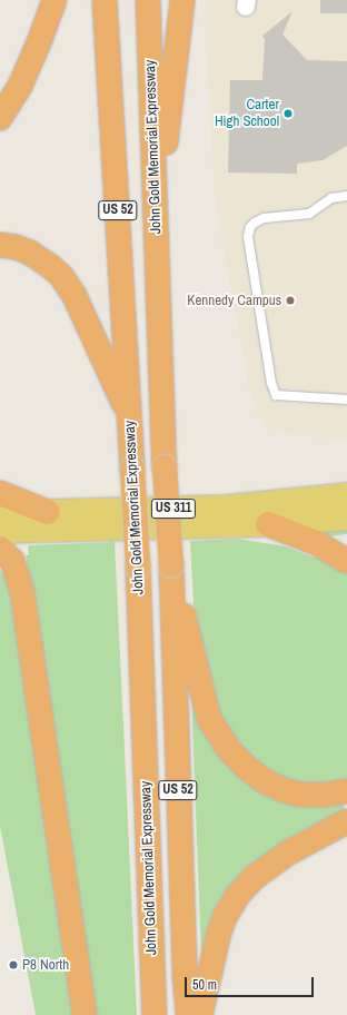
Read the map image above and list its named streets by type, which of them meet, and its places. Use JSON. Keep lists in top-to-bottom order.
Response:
{
  "streets": {
    "highway": ["John Gold Memorial Expressway", "US 52"],
    "main road": ["US 311"]
  },
  "places": ["Carter High School", "Kennedy Campus", "P8 North"],
  "scale_bar": "50 m"
}
